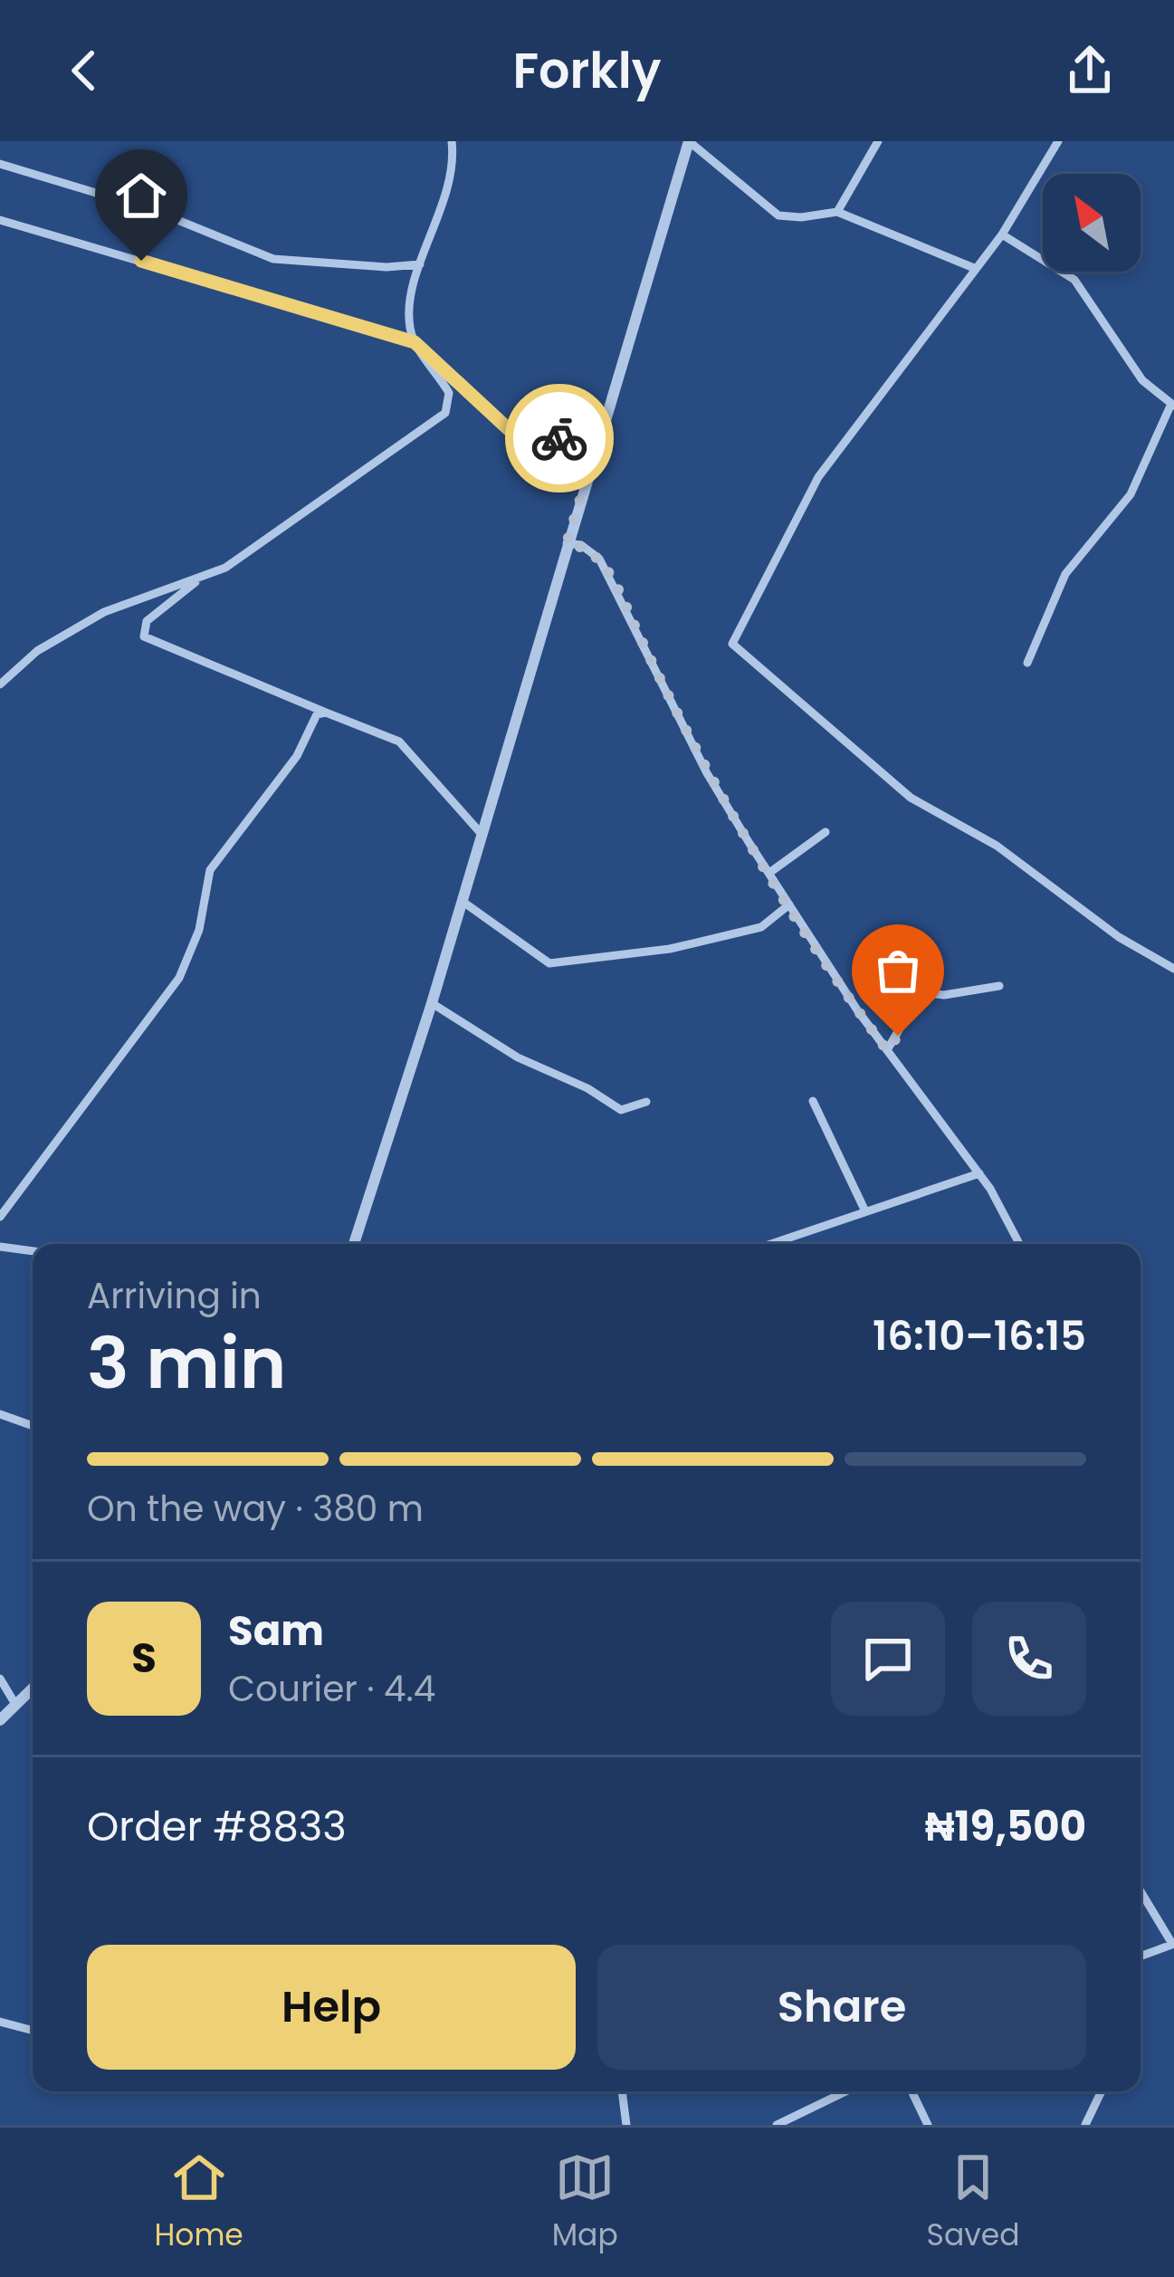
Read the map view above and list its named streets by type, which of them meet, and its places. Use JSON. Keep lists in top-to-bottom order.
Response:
{
  "north": "top left",
  "page": {
    "header": "Forkly",
    "heading": ["3 min", "Arriving in", "16:10–16:15"],
    "panel": [
      "Sam",
      "Courier · 4.4",
      "Order #8833",
      "₦19,500"
    ],
    "bar": "On the way · 380 m",
    "round": "S",
    "buttons": ["Help", "Share"],
    "tabs": ["Home", "Map", "Saved"]
  }
}
